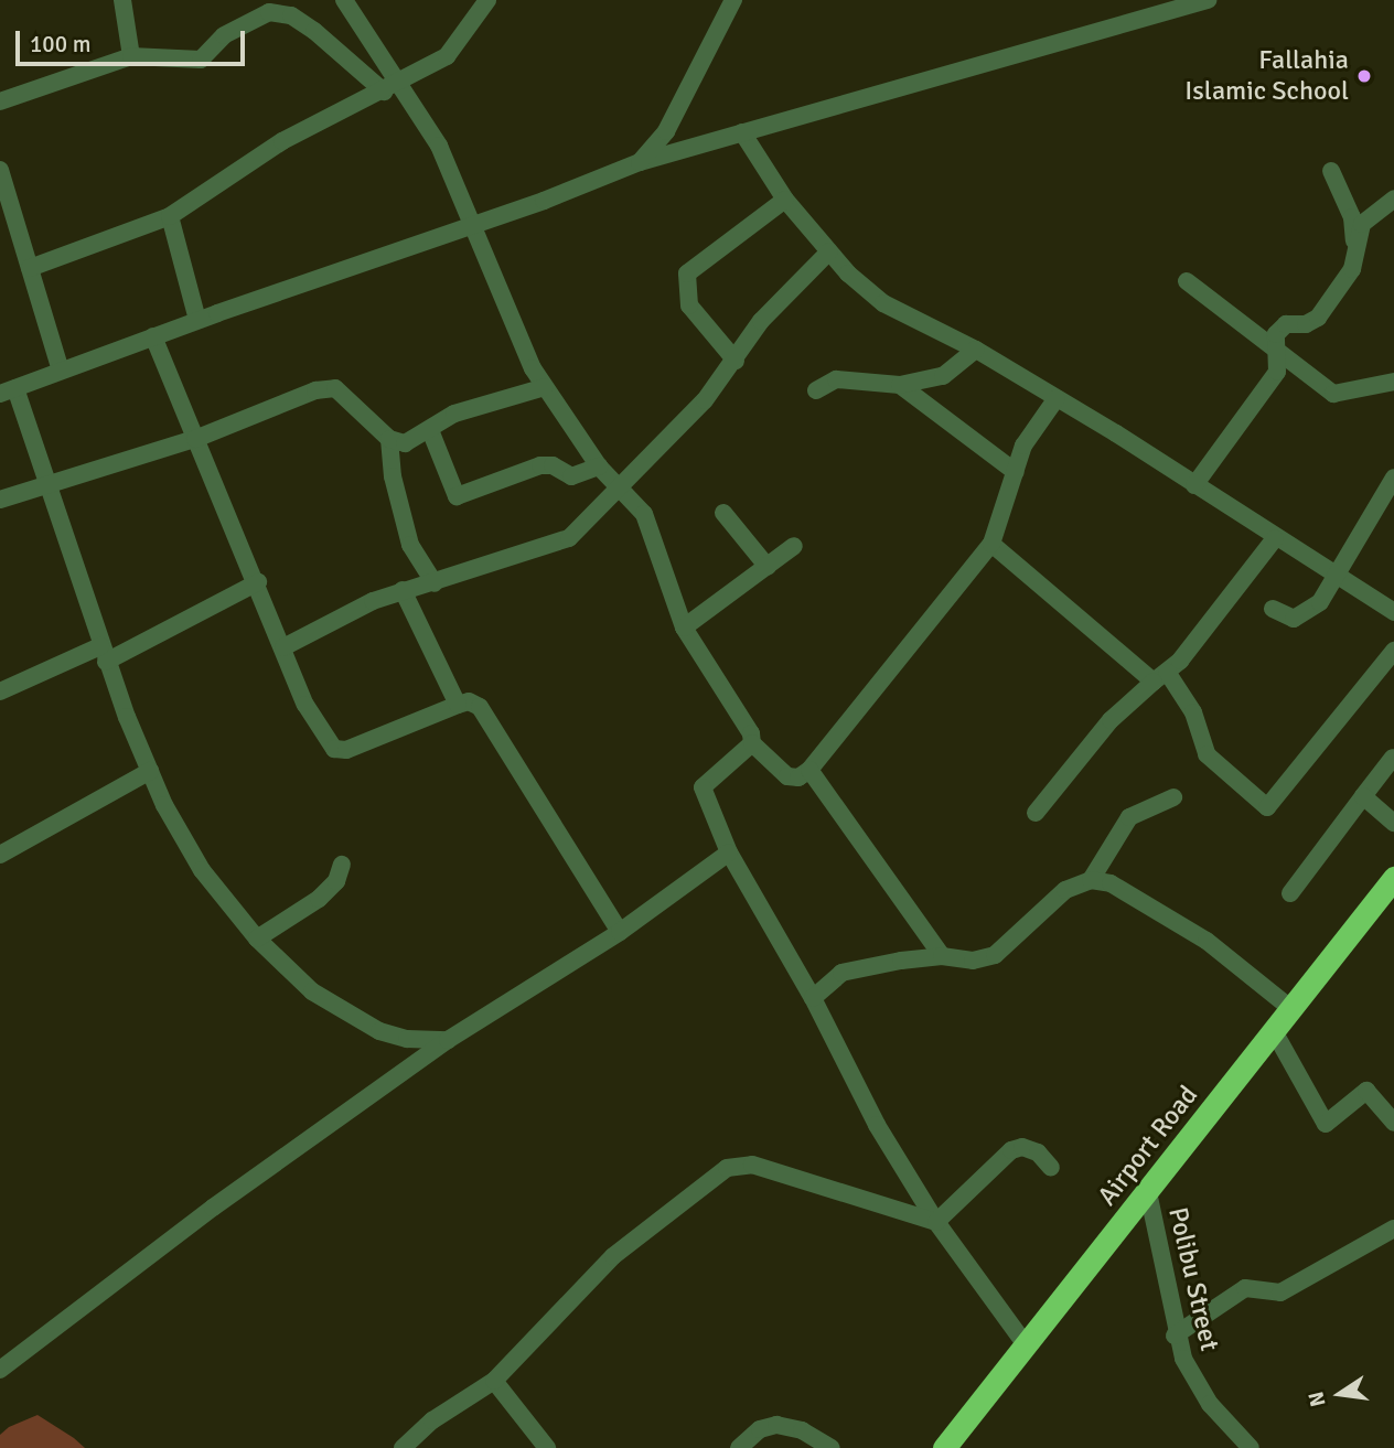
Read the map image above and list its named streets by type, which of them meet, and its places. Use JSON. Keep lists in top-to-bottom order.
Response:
{
  "streets": {
    "highway": ["Airport Road"],
    "street": ["Polibu Street"]
  },
  "crossings": [
    ["Airport Road", "Polibu Street"]
  ],
  "places": ["Fallahia Islamic School"],
  "scale_bar": "100 m",
  "north": "left"
}
